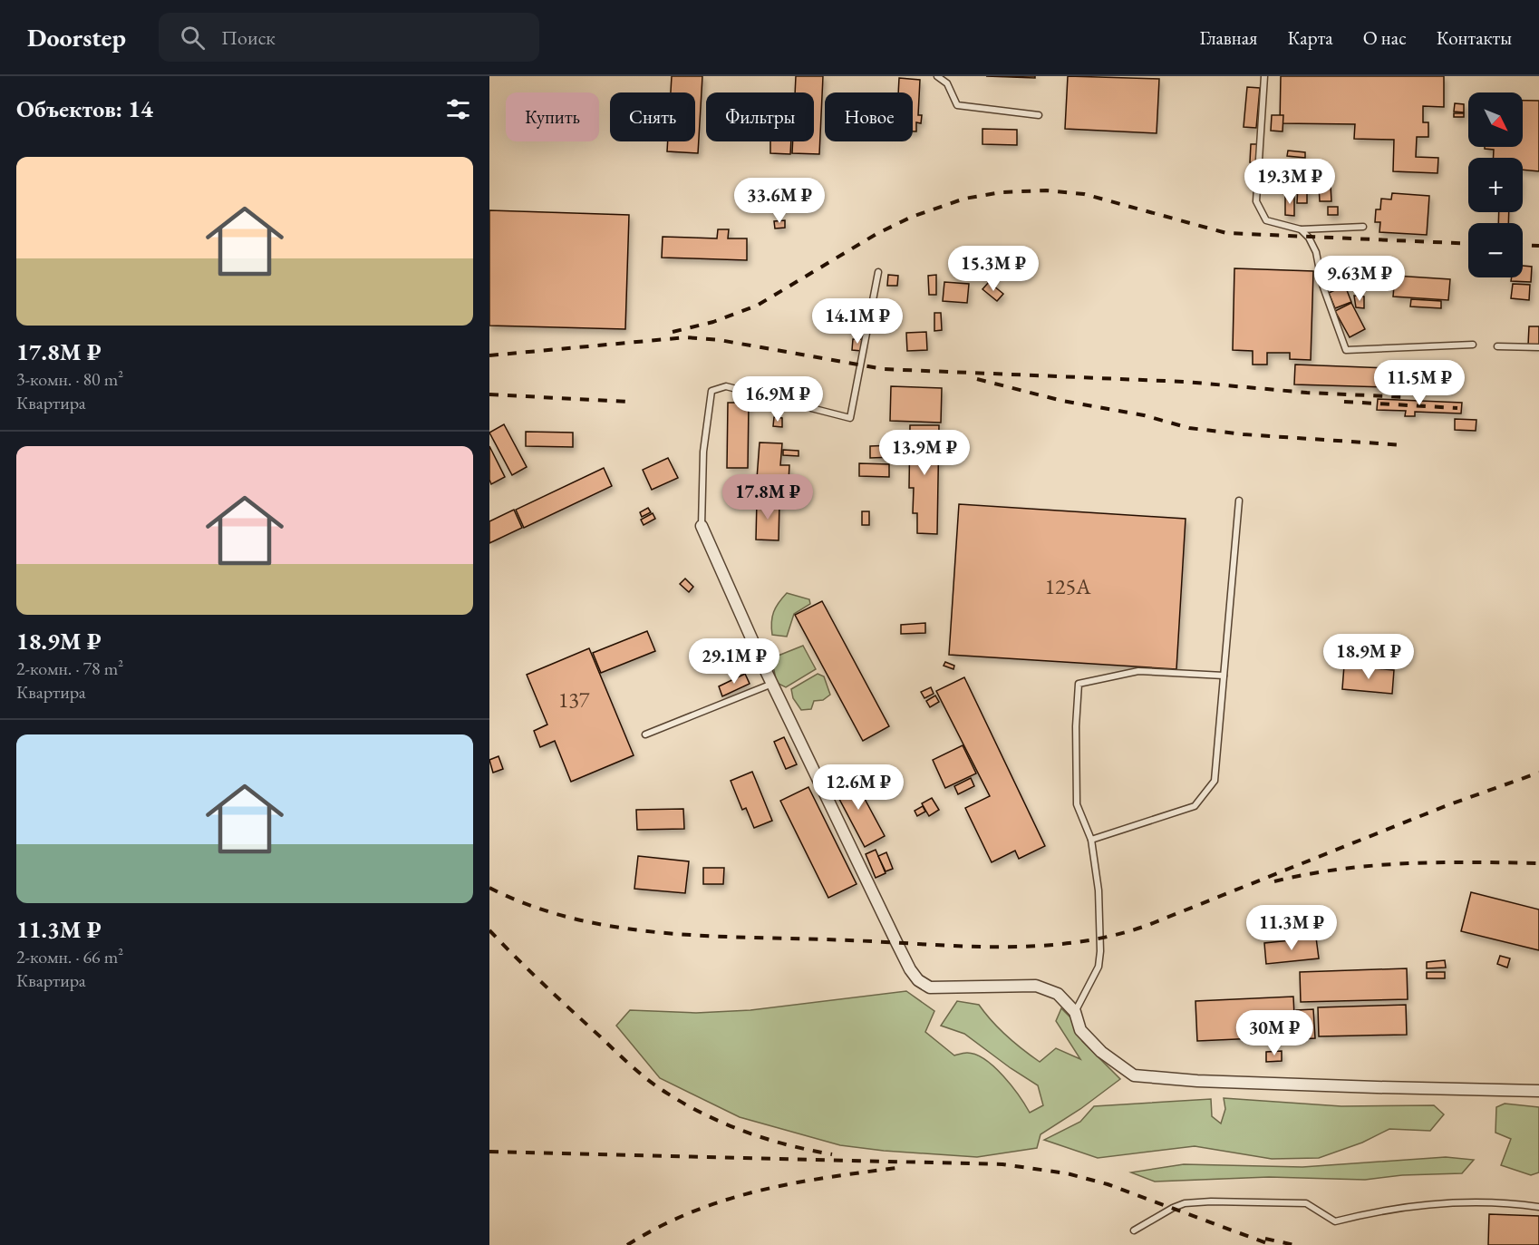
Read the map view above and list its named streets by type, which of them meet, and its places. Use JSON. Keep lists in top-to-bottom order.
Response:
{
  "house_numbers": ["125А", "137"],
  "north": "bottom right",
  "page": {
    "header": "Doorstep",
    "search": "Поиск",
    "nav": [
      "Главная",
      "Карта",
      "О нас",
      "Контакты"
    ],
    "heading": "Объектов: 14",
    "map_buttons": ["+", "−"],
    "chip": [
      "Купить",
      "Снять",
      "Фильтры",
      "Новое"
    ],
    "list": [
      {
        "name": "17.8M ₽",
        "note": "3-комн. · 80 m² · Квартира"
      },
      {
        "name": "18.9M ₽",
        "note": "2-комн. · 78 m² · Квартира"
      },
      {
        "name": "11.3M ₽",
        "note": "2-комн. · 66 m² · Квартира"
      }
    ],
    "price": [
      "19.3M ₽",
      "33.6M ₽",
      "15.3M ₽",
      "9.63M ₽",
      "14.1M ₽",
      "11.5M ₽",
      "16.9M ₽",
      "13.9M ₽",
      "17.8M ₽",
      "18.9M ₽",
      "29.1M ₽",
      "12.6M ₽",
      "11.3M ₽",
      "30M ₽"
    ]
  }
}
